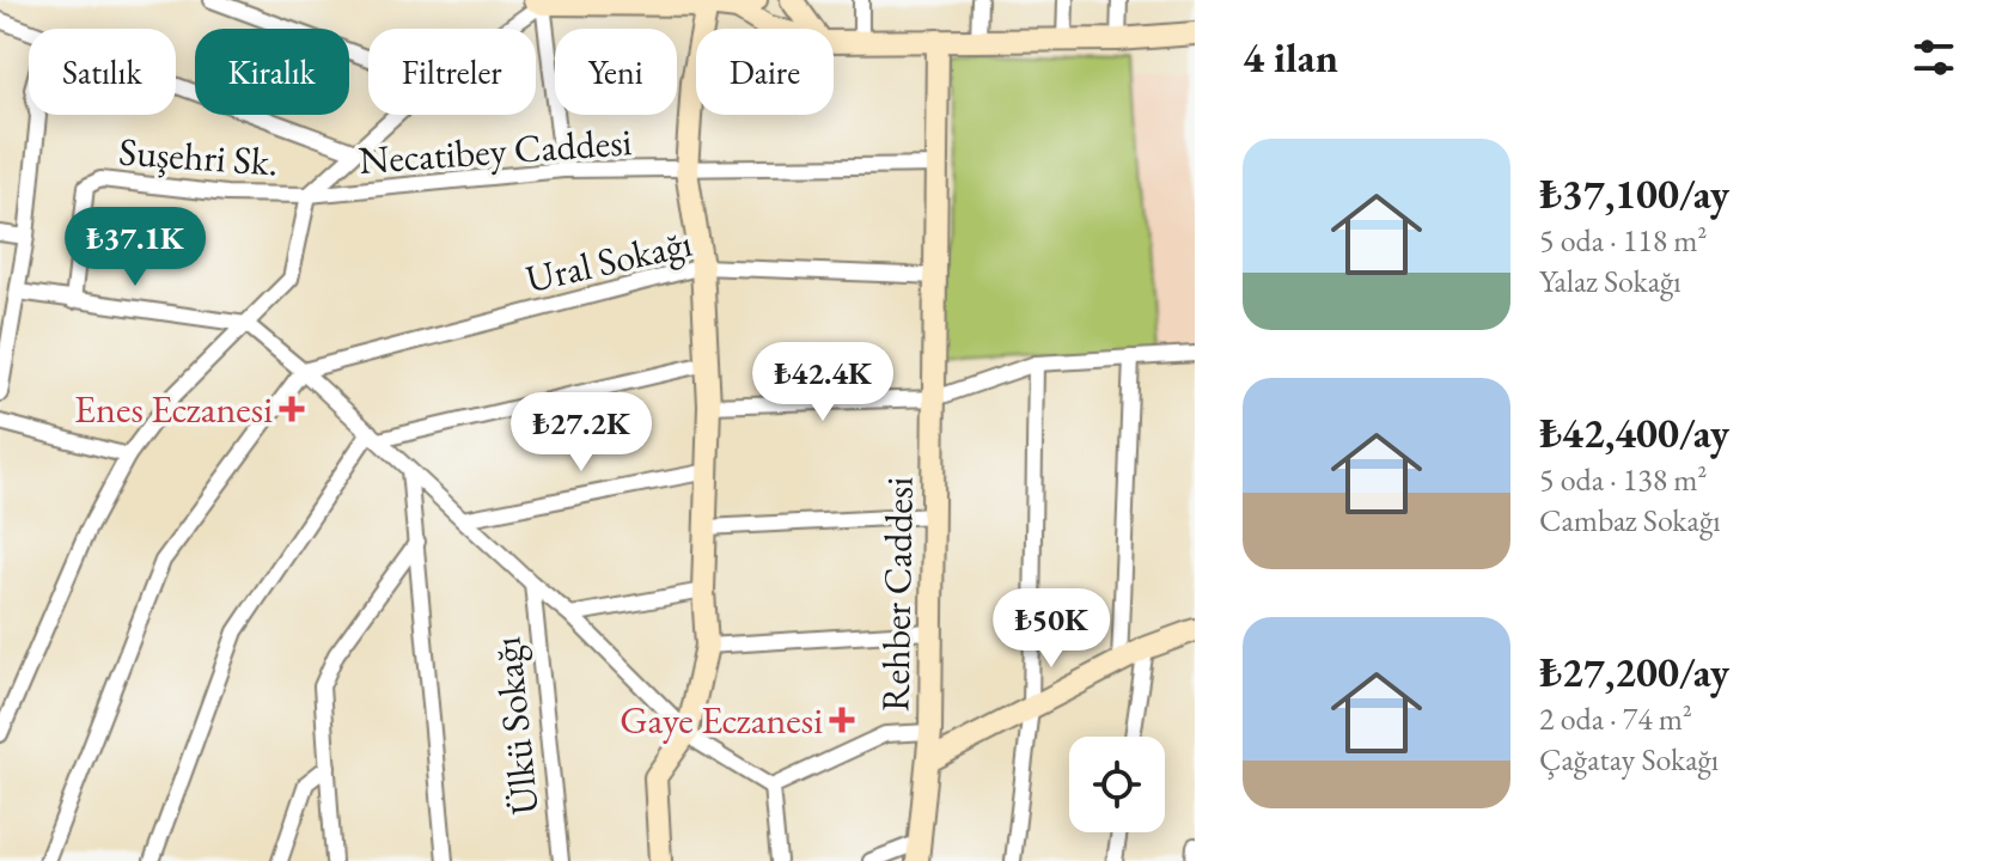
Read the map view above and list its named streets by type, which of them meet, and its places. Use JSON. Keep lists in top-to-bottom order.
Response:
{
  "streets": {
    "main road": ["Rehber Caddesi"],
    "street": [
      "Necatibey Caddesi",
      "Suşehri Sk.",
      "Ural Sokağı",
      "Ülkü Sokağı"
    ]
  },
  "crossings": [
    ["Necatibey Caddesi", "Suşehri Sk."],
    ["Necatibey Caddesi", "Rehber Caddesi"],
    ["Ural Sokağı", "Rehber Caddesi"]
  ],
  "places": {
    "health": ["Enes Eczanesi", "Gaye Eczanesi"]
  },
  "page": {
    "heading": "4 ilan",
    "chip": [
      "Satılık",
      "Kiralık",
      "Filtreler",
      "Yeni",
      "Daire"
    ],
    "list": [
      {
        "name": "₺37,100/ay",
        "note": "5 oda · 118 m² · Yalaz Sokağı"
      },
      {
        "name": "₺42,400/ay",
        "note": "5 oda · 138 m² · Cambaz Sokağı"
      },
      {
        "name": "₺27,200/ay",
        "note": "2 oda · 74 m² · Çağatay Sokağı"
      }
    ],
    "price": [
      "₺37.1K",
      "₺42.4K",
      "₺27.2K",
      "₺50K"
    ]
  }
}
